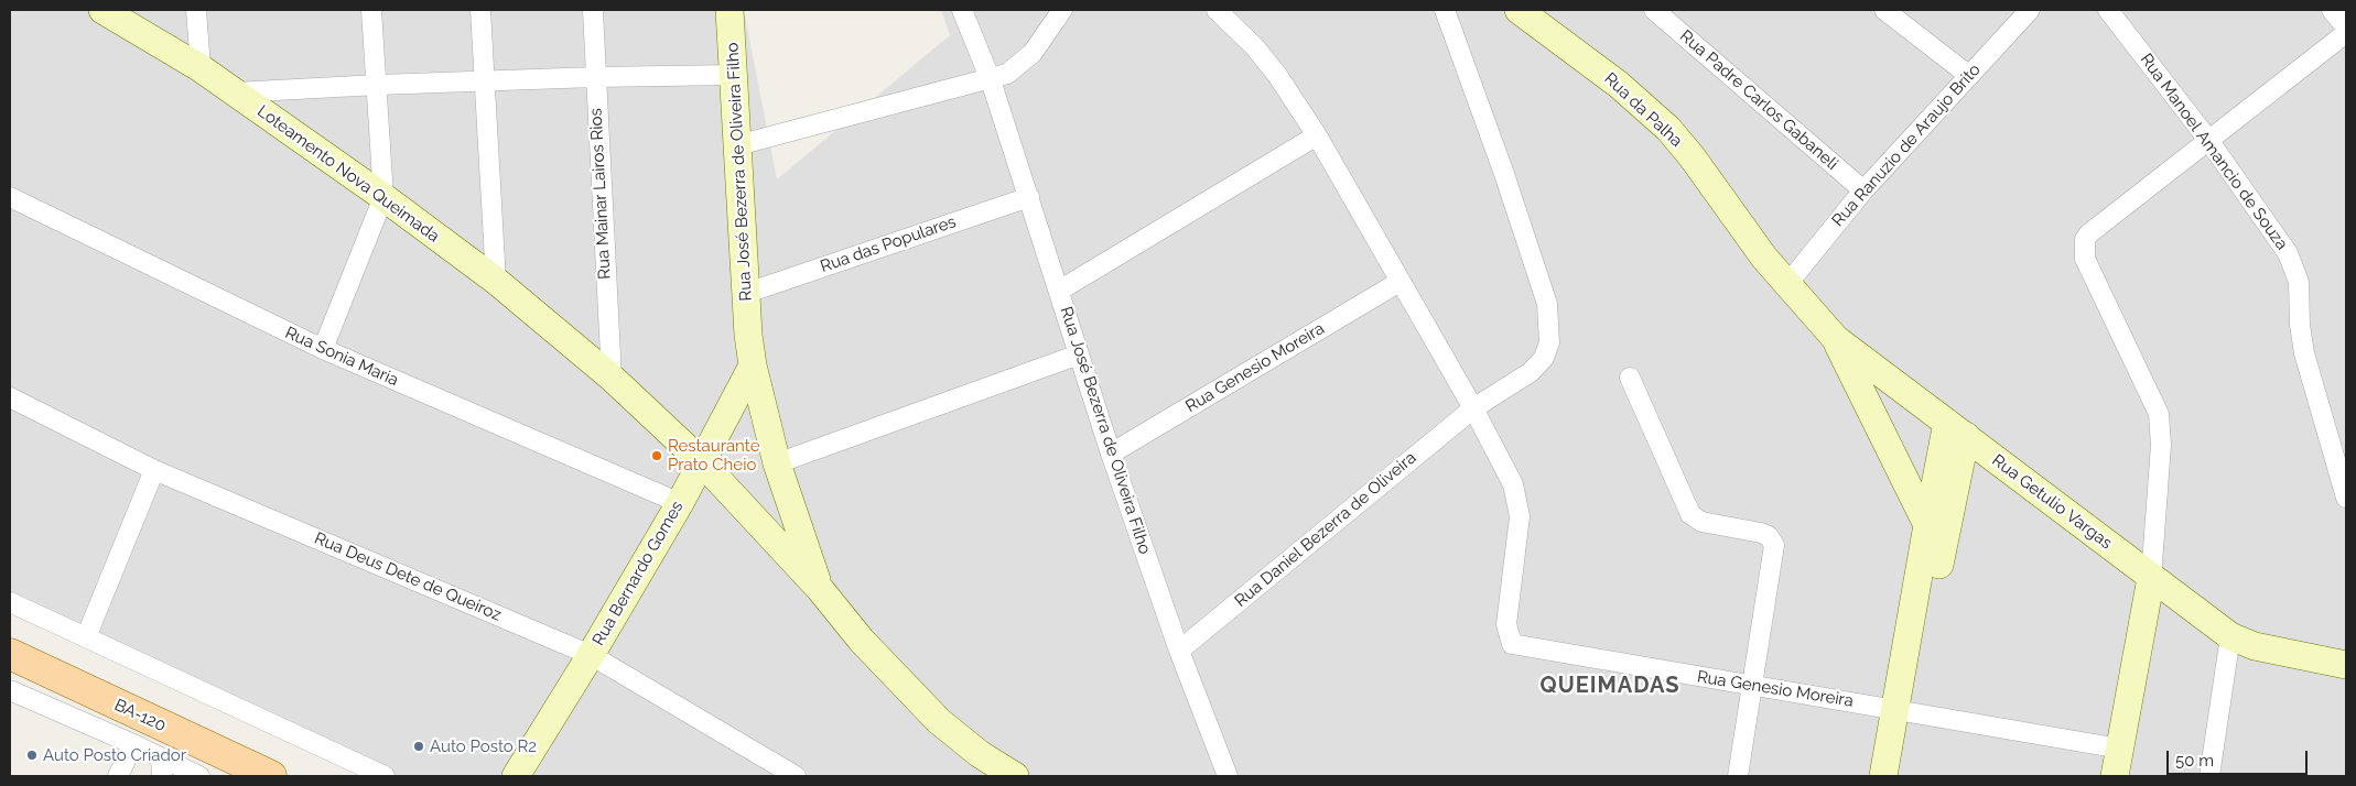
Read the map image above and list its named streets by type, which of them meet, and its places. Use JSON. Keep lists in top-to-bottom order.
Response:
{
  "streets": {
    "main road": ["BA-120"],
    "street": [
      "Rua Padre Carlos Gabaneli",
      "Rua da Palha",
      "Rua Ranuzio de Araujo Brito",
      "Rua Manoel Amancio de Souza",
      "Rua José Bezerra de Oliveira Filho",
      "Loteamento Nova Queimada",
      "Rua Mainar Lairos Rios",
      "Rua das Populares",
      "Rua Sonia Maria",
      "Rua Genesio Moreira",
      "Rua Getulio Vargas",
      "Rua Daniel Bezerra de Oliveira",
      "Rua Bernardo Gomes",
      "Rua Deus Dete de Queiroz"
    ]
  },
  "crossings": [
    ["Rua Padre Carlos Gabaneli", "Rua Ranuzio de Araujo Brito"],
    ["Rua da Palha", "Rua Ranuzio de Araujo Brito"],
    ["Rua da Palha", "Rua Getulio Vargas"],
    ["Rua Ranuzio de Araujo Brito", "Rua Getulio Vargas"],
    ["Rua José Bezerra de Oliveira Filho", "Loteamento Nova Queimada"],
    ["Rua José Bezerra de Oliveira Filho", "Rua das Populares"],
    ["Rua José Bezerra de Oliveira Filho", "Rua Genesio Moreira"],
    ["Rua José Bezerra de Oliveira Filho", "Rua Daniel Bezerra de Oliveira"],
    ["Rua José Bezerra de Oliveira Filho", "Rua Bernardo Gomes"],
    ["Loteamento Nova Queimada", "Rua Mainar Lairos Rios"],
    ["Loteamento Nova Queimada", "Rua Bernardo Gomes"],
    ["Rua Sonia Maria", "Rua Bernardo Gomes"],
    ["Rua Genesio Moreira", "Rua Daniel Bezerra de Oliveira"],
    ["Rua Bernardo Gomes", "Rua Deus Dete de Queiroz"]
  ],
  "districts": ["QUEIMADAS"],
  "places": ["Restaurante Prato Cheio", "Auto Posto R2", "Auto Posto Criador"],
  "scale_bar": "50 m"
}
